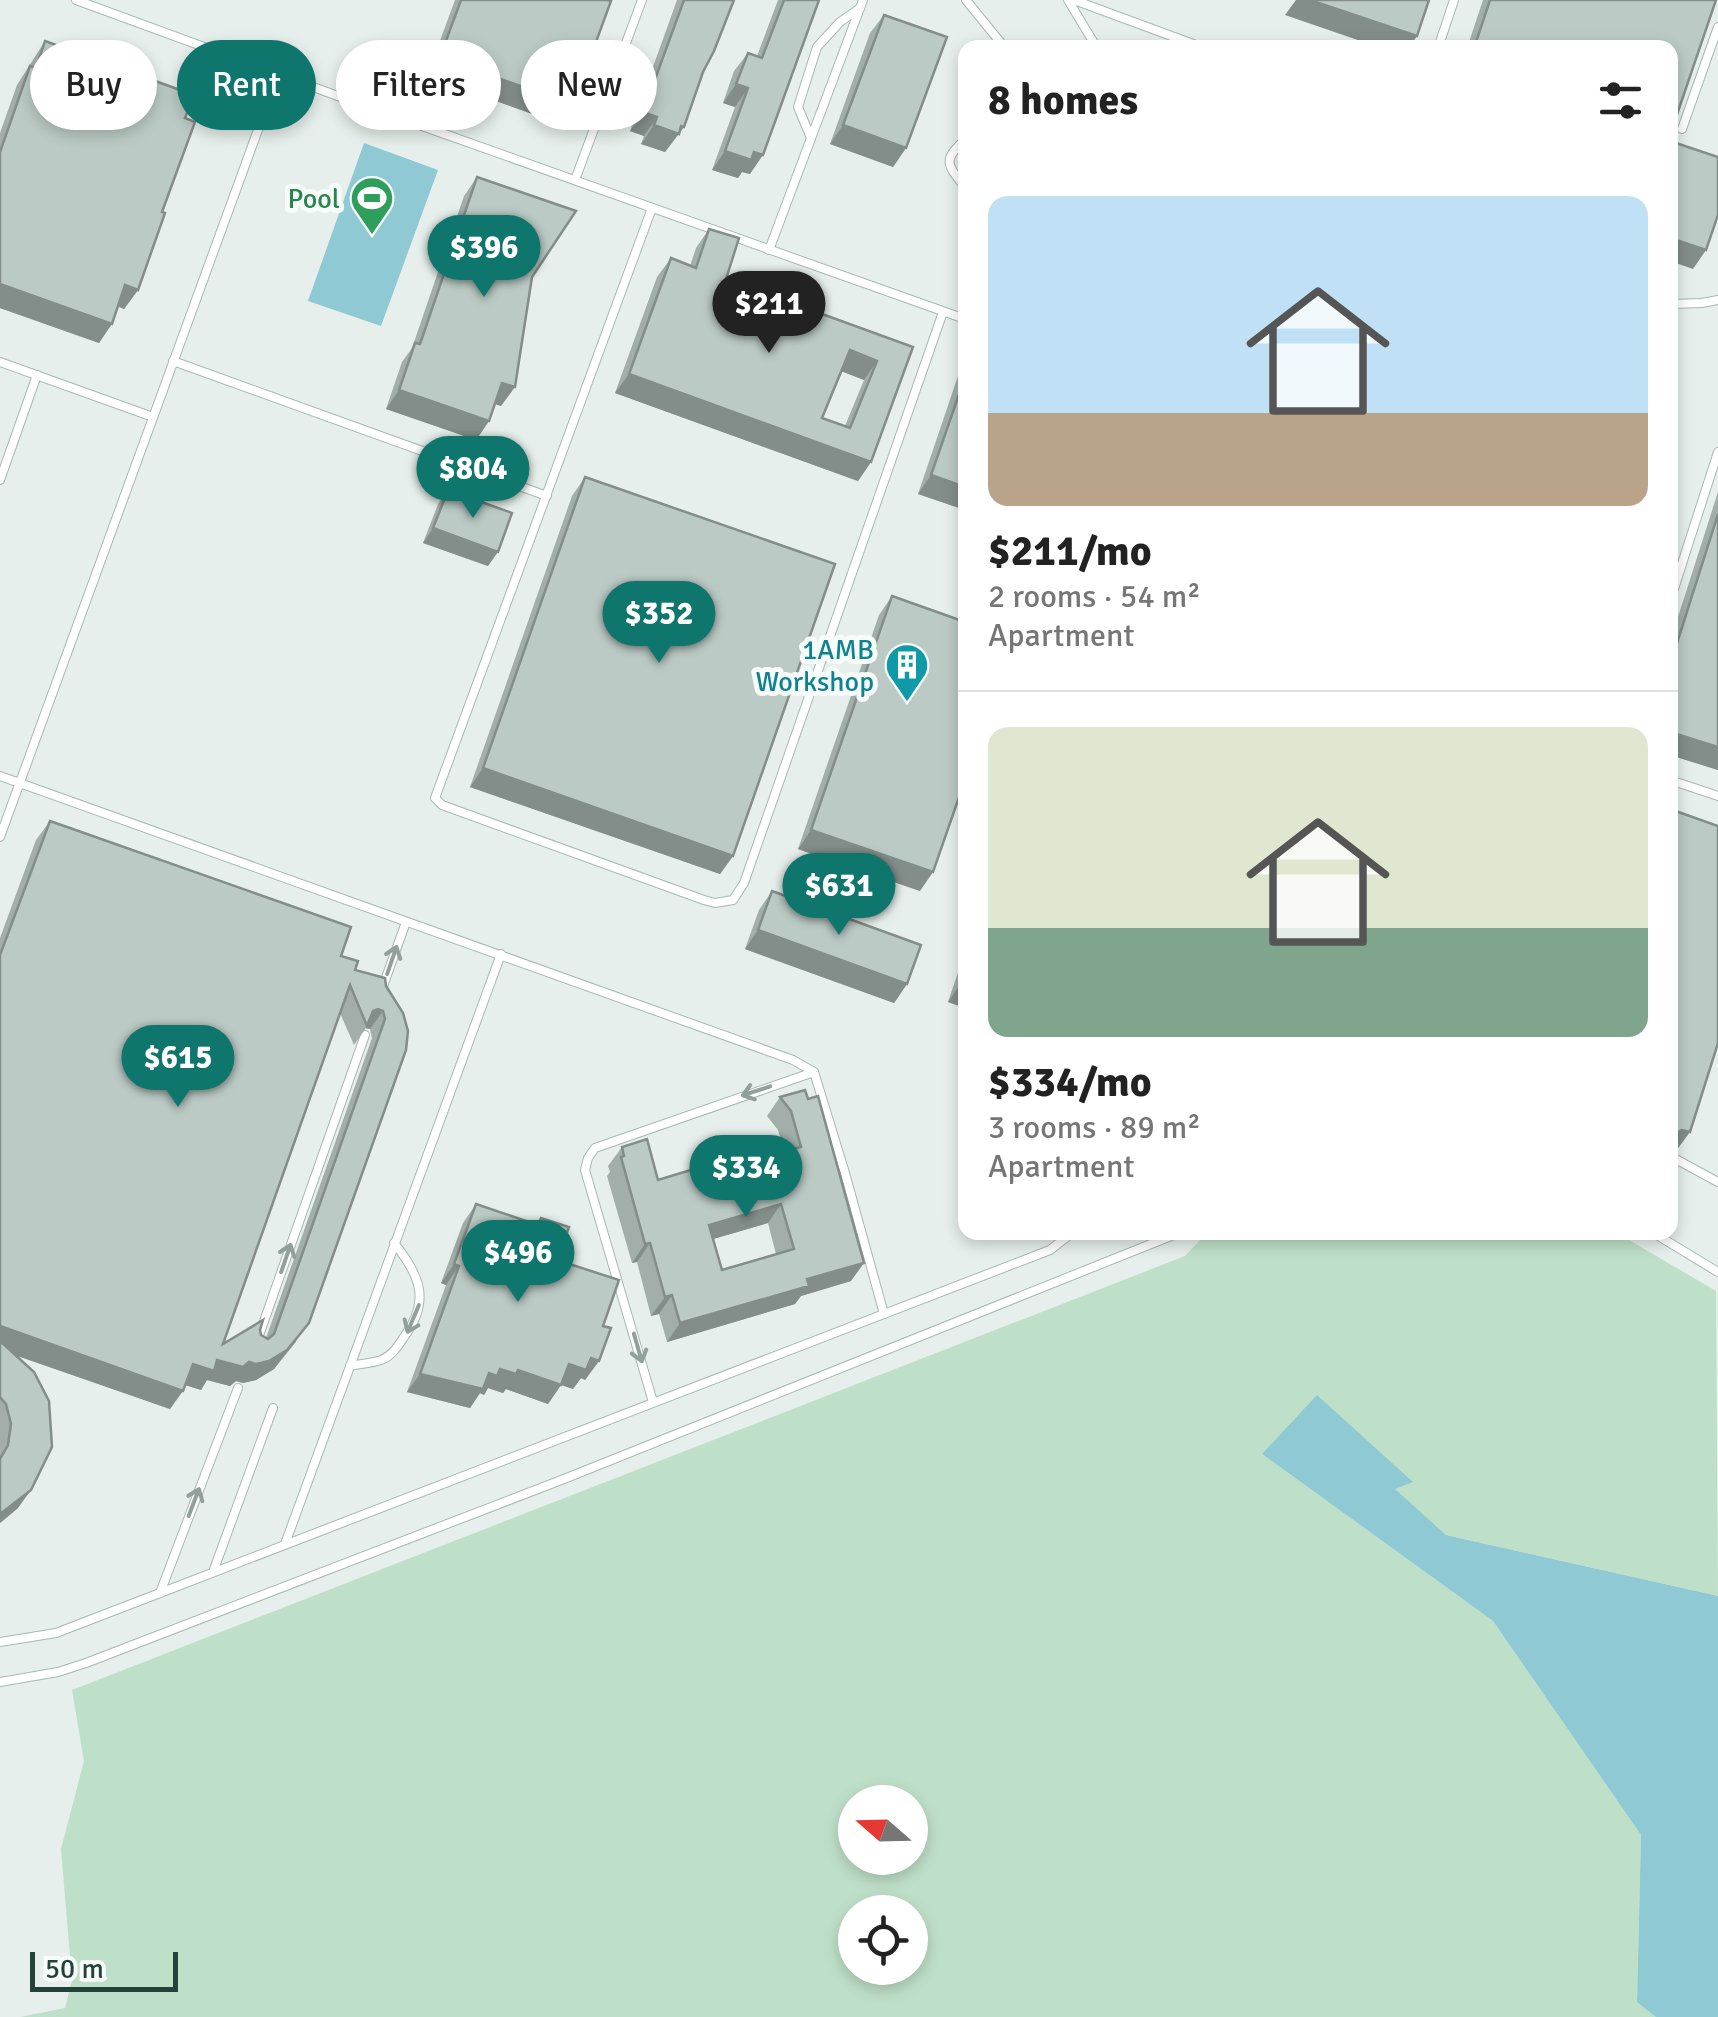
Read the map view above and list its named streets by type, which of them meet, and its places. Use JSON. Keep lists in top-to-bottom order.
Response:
{
  "places": {
    "sports": ["Pool"],
    "building": ["1AMB Workshop"]
  },
  "scale_bar": "50 m",
  "north": "left",
  "page": {
    "chip": [
      "Buy",
      "Rent",
      "Filters",
      "New"
    ],
    "heading": "8 homes",
    "list": [
      {
        "name": "$211/mo",
        "note": "2 rooms · 54 m² · Apartment"
      },
      {
        "name": "$334/mo",
        "note": "3 rooms · 89 m² · Apartment"
      }
    ],
    "price": [
      "$396",
      "$211",
      "$804",
      "$352",
      "$631",
      "$615",
      "$334",
      "$496"
    ],
    "scale": "50 m"
  }
}
